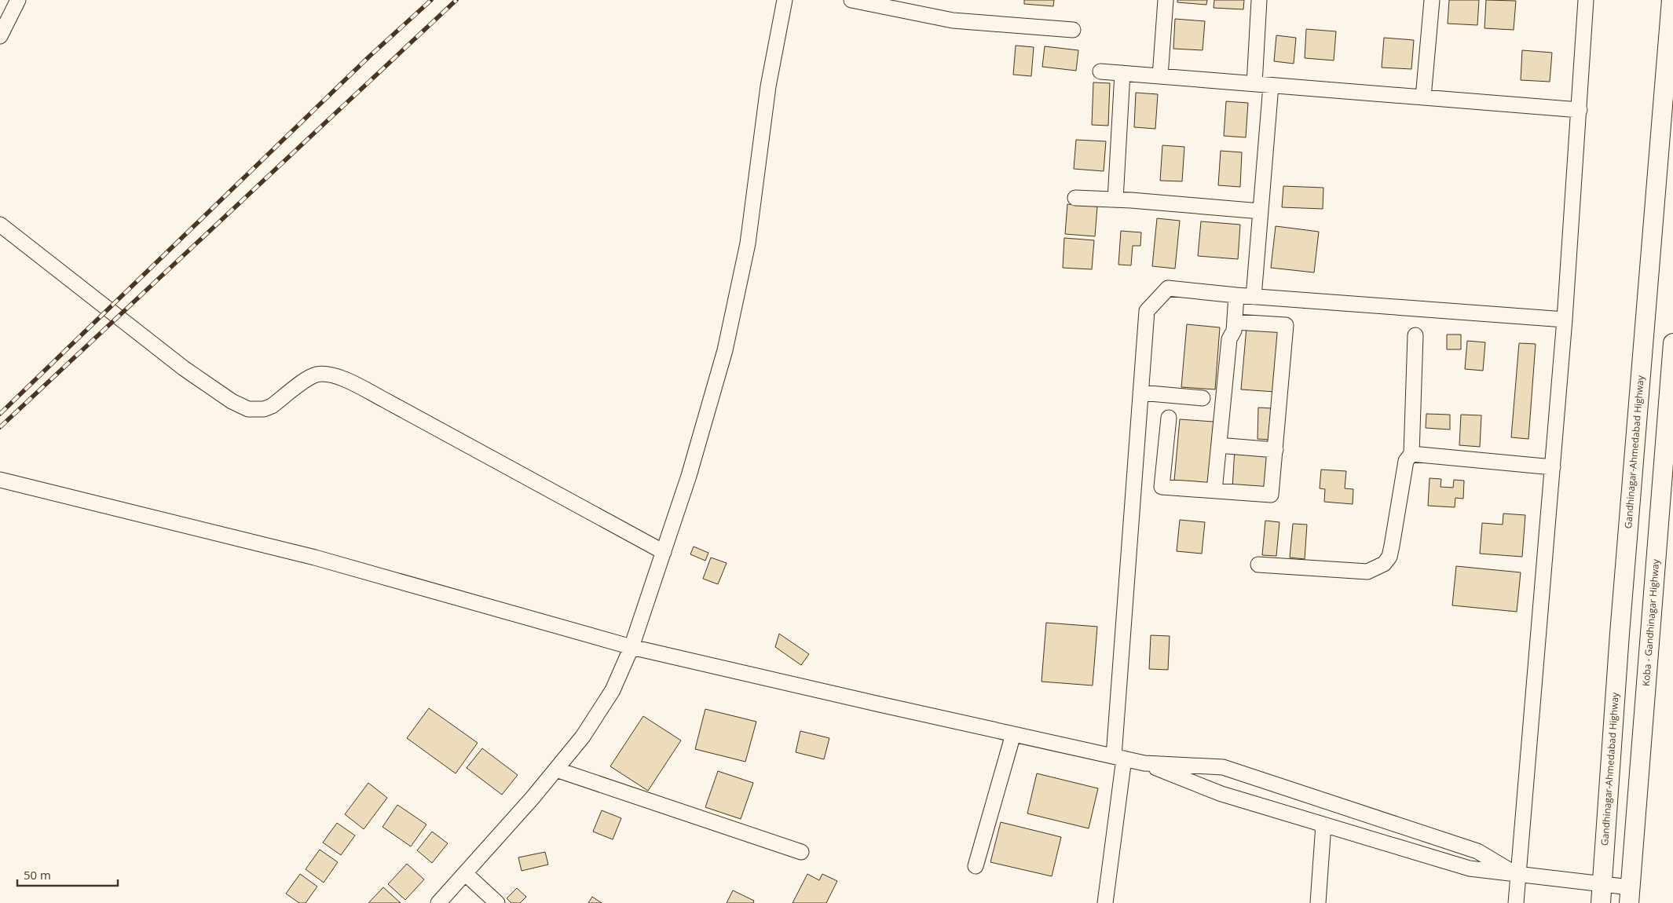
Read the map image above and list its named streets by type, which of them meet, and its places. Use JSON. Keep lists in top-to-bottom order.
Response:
{
  "streets": {
    "main road": ["Gandhinagar-Ahmedabad Highway", "Koba - Gandhinagar Highway"]
  },
  "scale_bar": "50 m"
}
